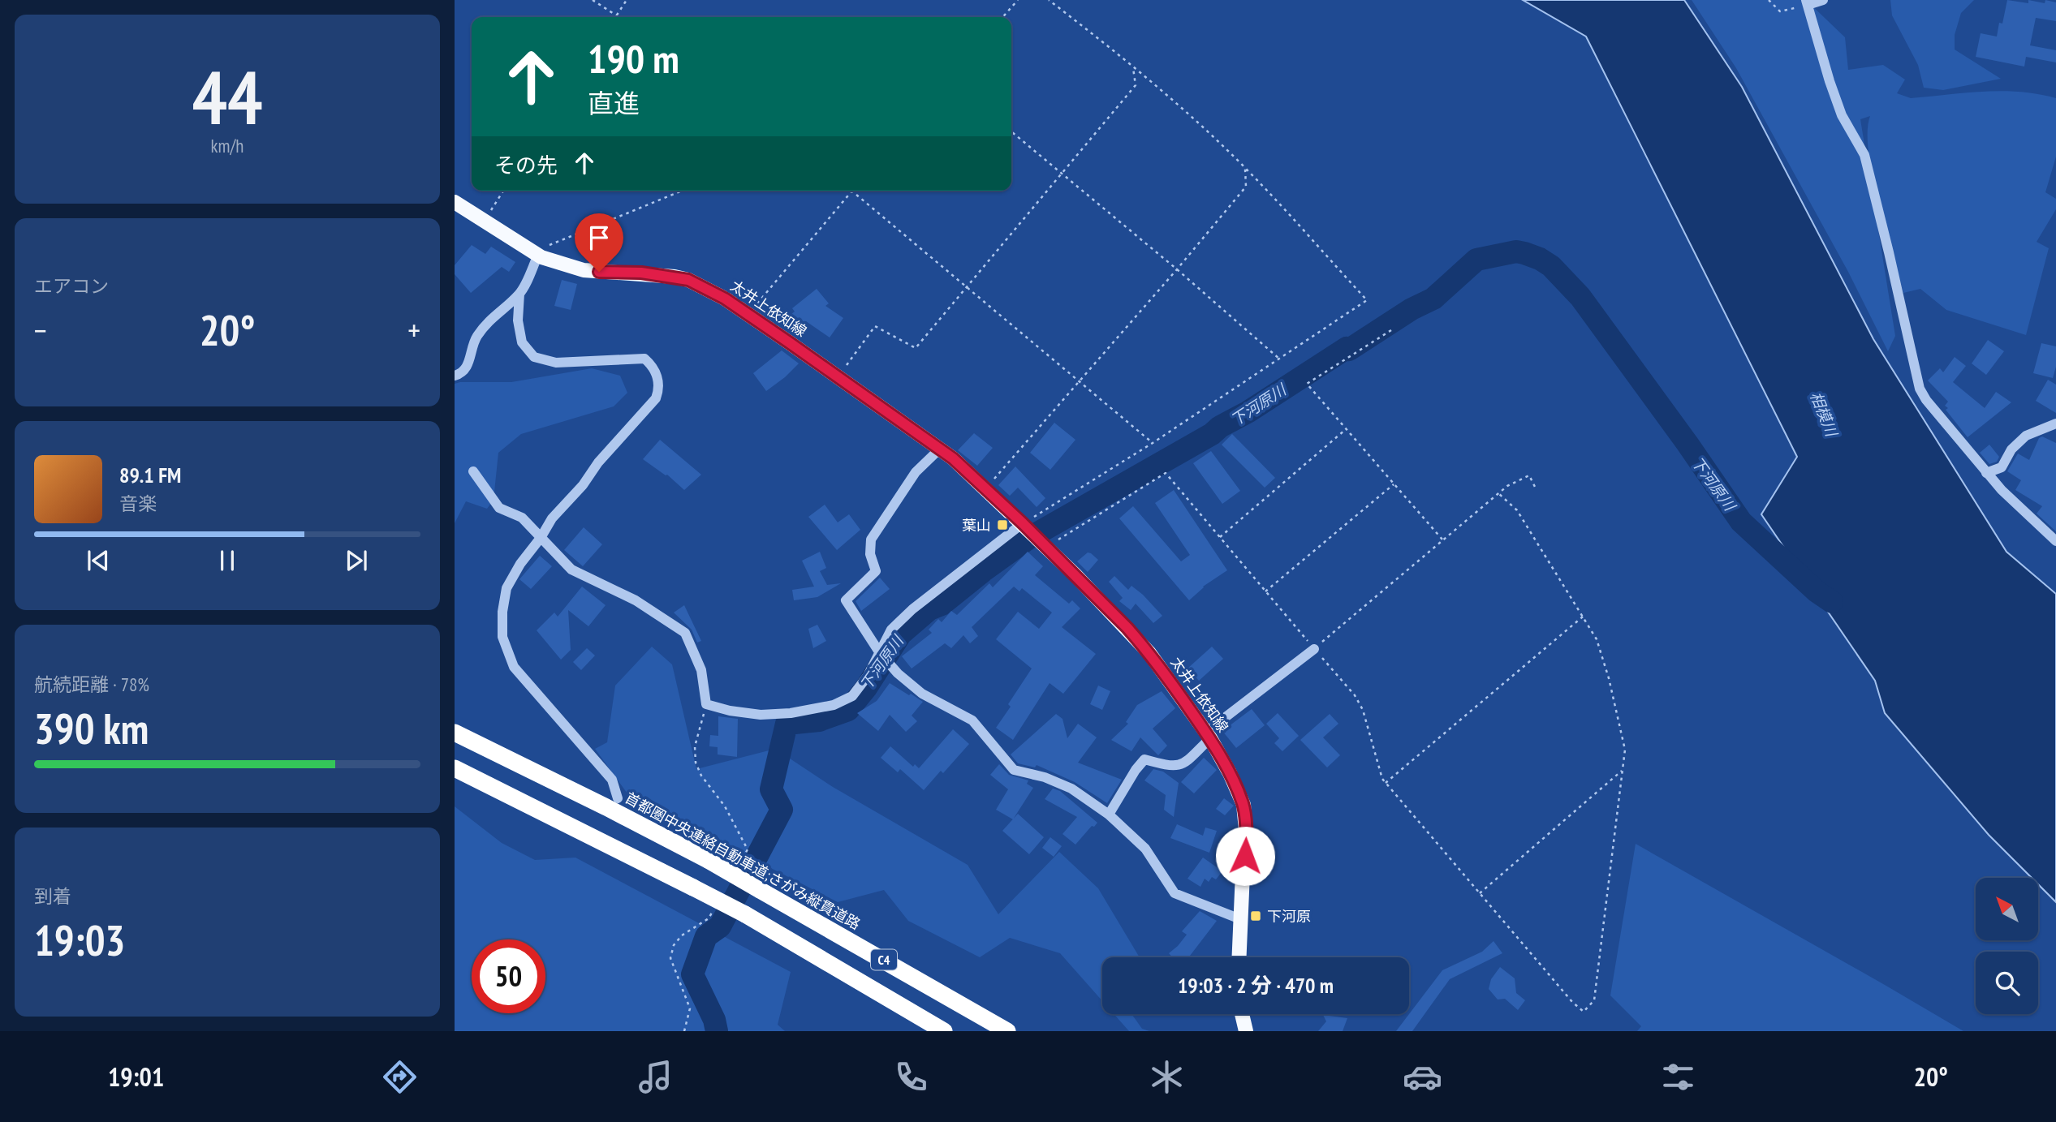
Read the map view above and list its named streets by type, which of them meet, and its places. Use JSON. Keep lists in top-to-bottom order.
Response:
{
  "streets": {
    "highway": ["首都圏中央連絡自動車道;さがみ縦貫道路", "C4"],
    "main road": ["太井上依知線"]
  },
  "water": ["下河原川", "相模川"],
  "places": {
    "transit": ["葉山", "下河原"]
  },
  "north": "top left",
  "page": {
    "tile": [
      ["44", "km/h"],
      "エアコン",
      ["航続距離 · 78%", "390 km"],
      ["到着", "19:03"]
    ],
    "turn": ["190 m", "直進"],
    "then": "その先",
    "heat": ["−", "20°", "+"],
    "song": ["89.1 FM", "音楽"],
    "limit": "50",
    "trip": "19:03 · 2 分 · 470 m",
    "tabs": ["19:01", "20°"]
  }
}
